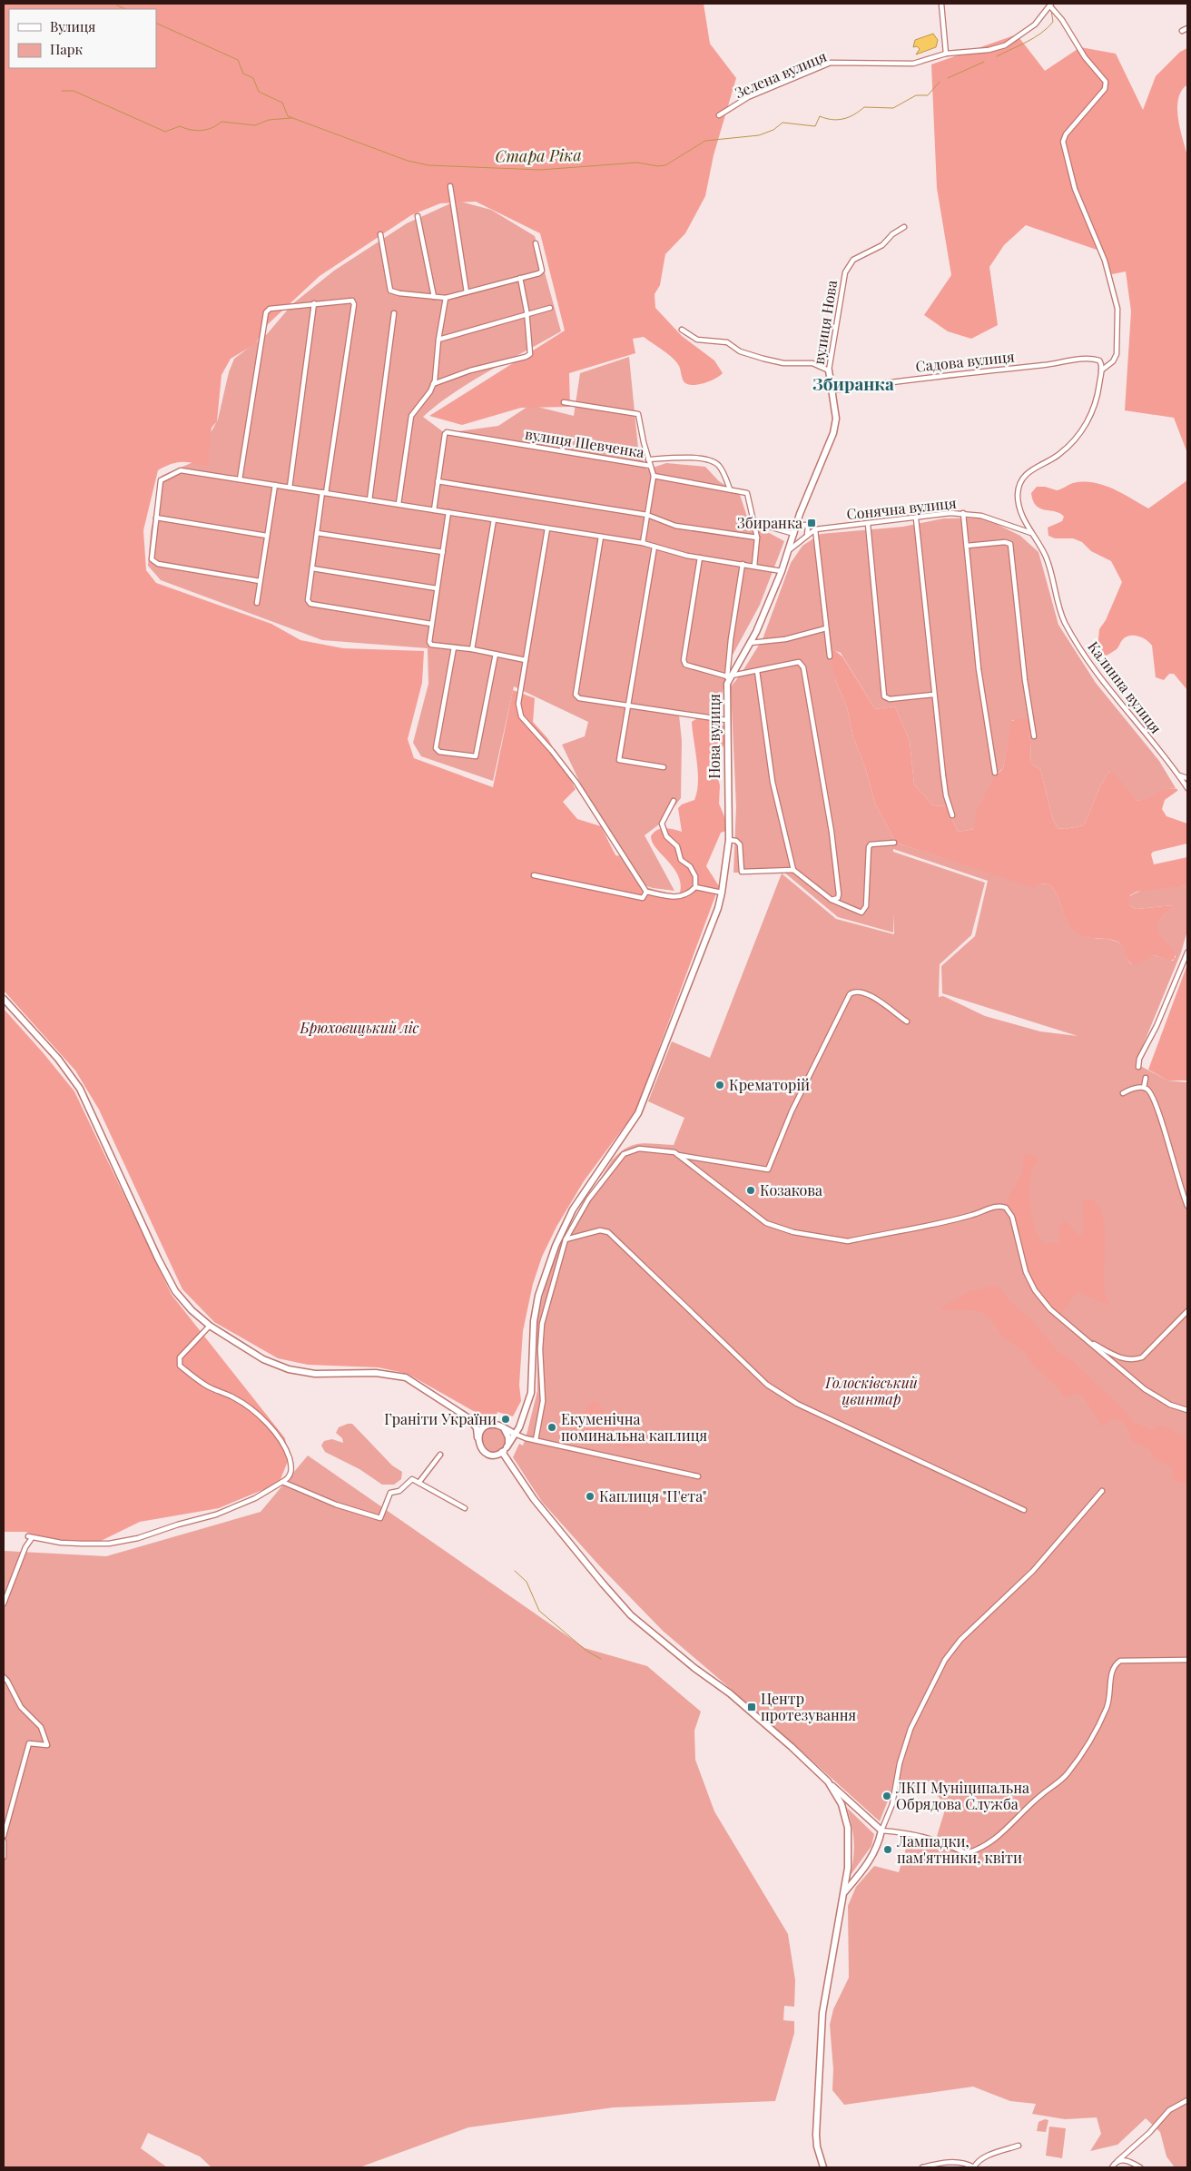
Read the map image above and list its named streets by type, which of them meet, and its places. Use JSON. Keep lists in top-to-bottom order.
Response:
{
  "streets": {
    "street": [
      "Зелена вулиця",
      "вулиця Нова",
      "Садова вулиця",
      "вулиця Шевченка",
      "Сонячна вулиця",
      "Калинна вулиця",
      "Нова вулиця"
    ]
  },
  "crossings": [
    ["вулиця Нова", "Садова вулиця"],
    ["вулиця Нова", "Нова вулиця"],
    ["Сонячна вулиця", "Калинна вулиця"]
  ],
  "districts": ["Збиранка"],
  "water": ["Стара Ріка"],
  "parks": ["Брюховицький ліс", "Голосківський цвинтар"],
  "places": {
    "transit": ["Збиранка", "Центр протезування"],
    "other": [
      "Крематорій",
      "Козакова",
      "Граніти України",
      "Екуменічна поминальна каплиця",
      "Каплиця \"П'єта\"",
      "ЛКП Муніципальна Обрядова Служба",
      "Лампадки, пам'ятники, квіти"
    ]
  },
  "legend": ["Вулиця", "Парк"]
}
